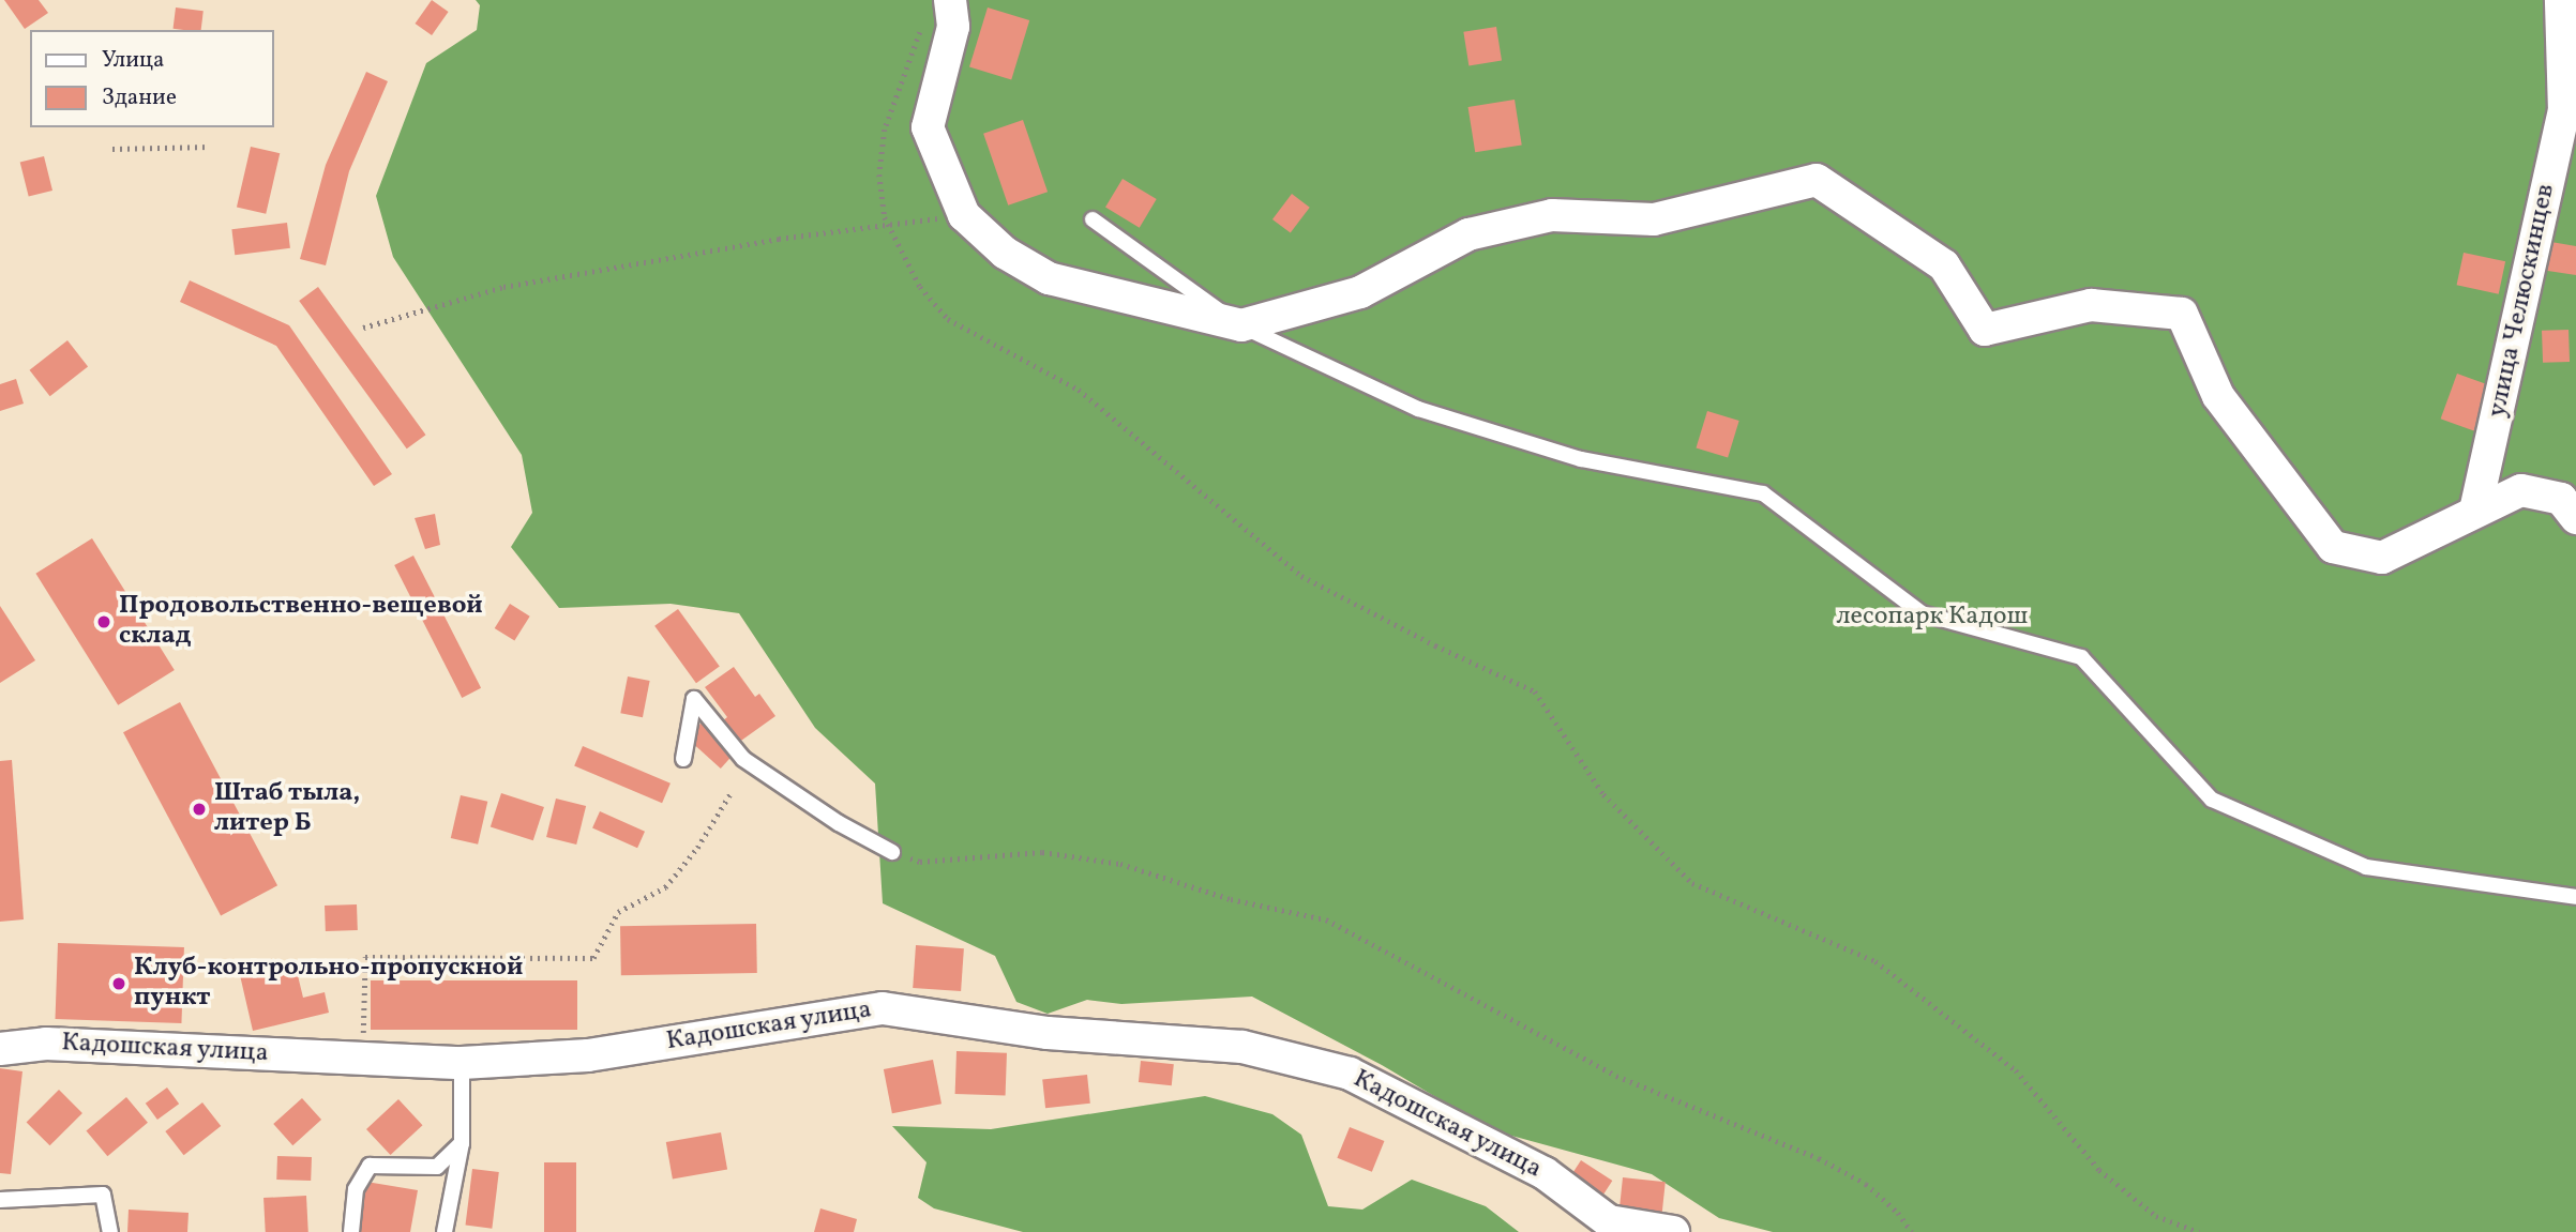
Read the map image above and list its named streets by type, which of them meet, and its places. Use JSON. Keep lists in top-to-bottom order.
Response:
{
  "streets": {
    "street": ["улица Челюскинцев", "Кадошская улица"]
  },
  "parks": ["лесопарк Кадош"],
  "places": ["Продовольственно-вещевой склад", "Штаб тыла, литер Б", "Клуб-контрольно-пропускной пункт"],
  "legend": ["Улица", "Здание"]
}
